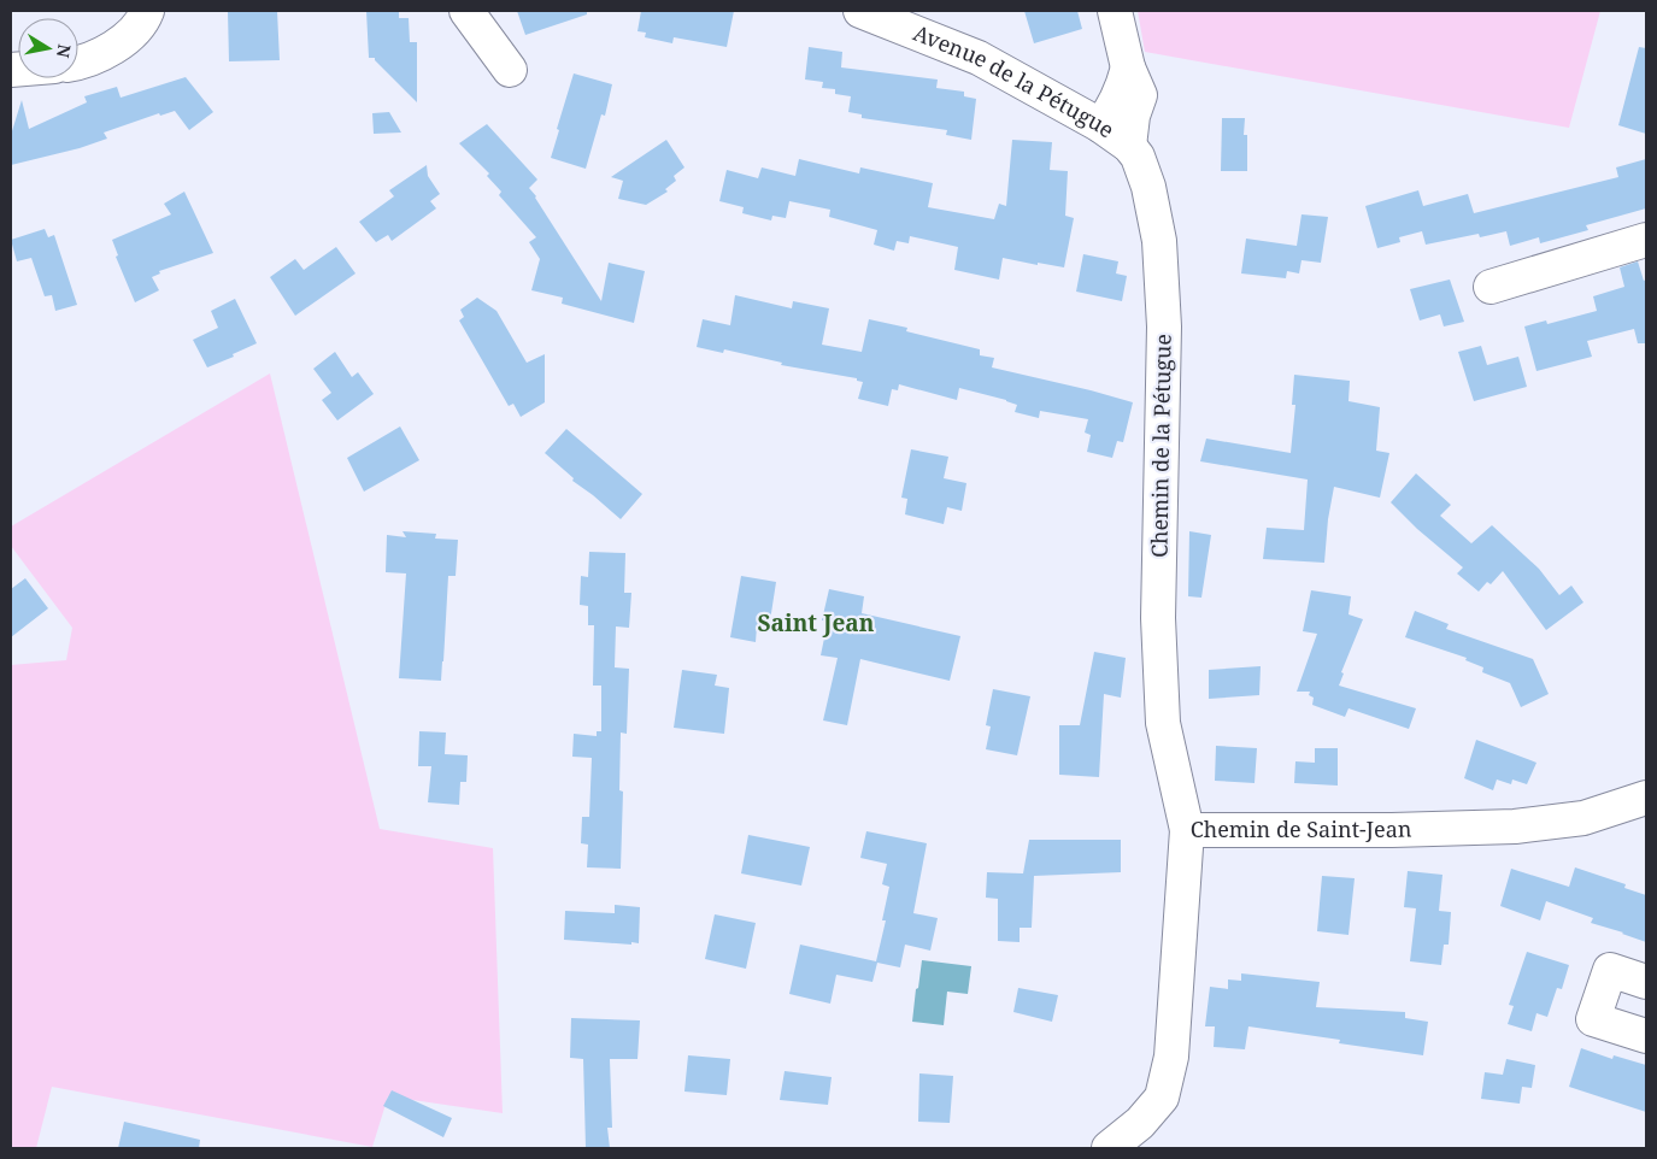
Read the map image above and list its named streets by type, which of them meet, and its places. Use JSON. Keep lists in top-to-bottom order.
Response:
{
  "streets": {
    "street": ["Avenue de la Pétugue", "Chemin de la Pétugue", "Chemin de Saint-Jean"]
  },
  "crossings": [
    ["Avenue de la Pétugue", "Chemin de la Pétugue"],
    ["Chemin de la Pétugue", "Chemin de Saint-Jean"]
  ],
  "districts": ["Saint Jean"],
  "north": "right"
}
